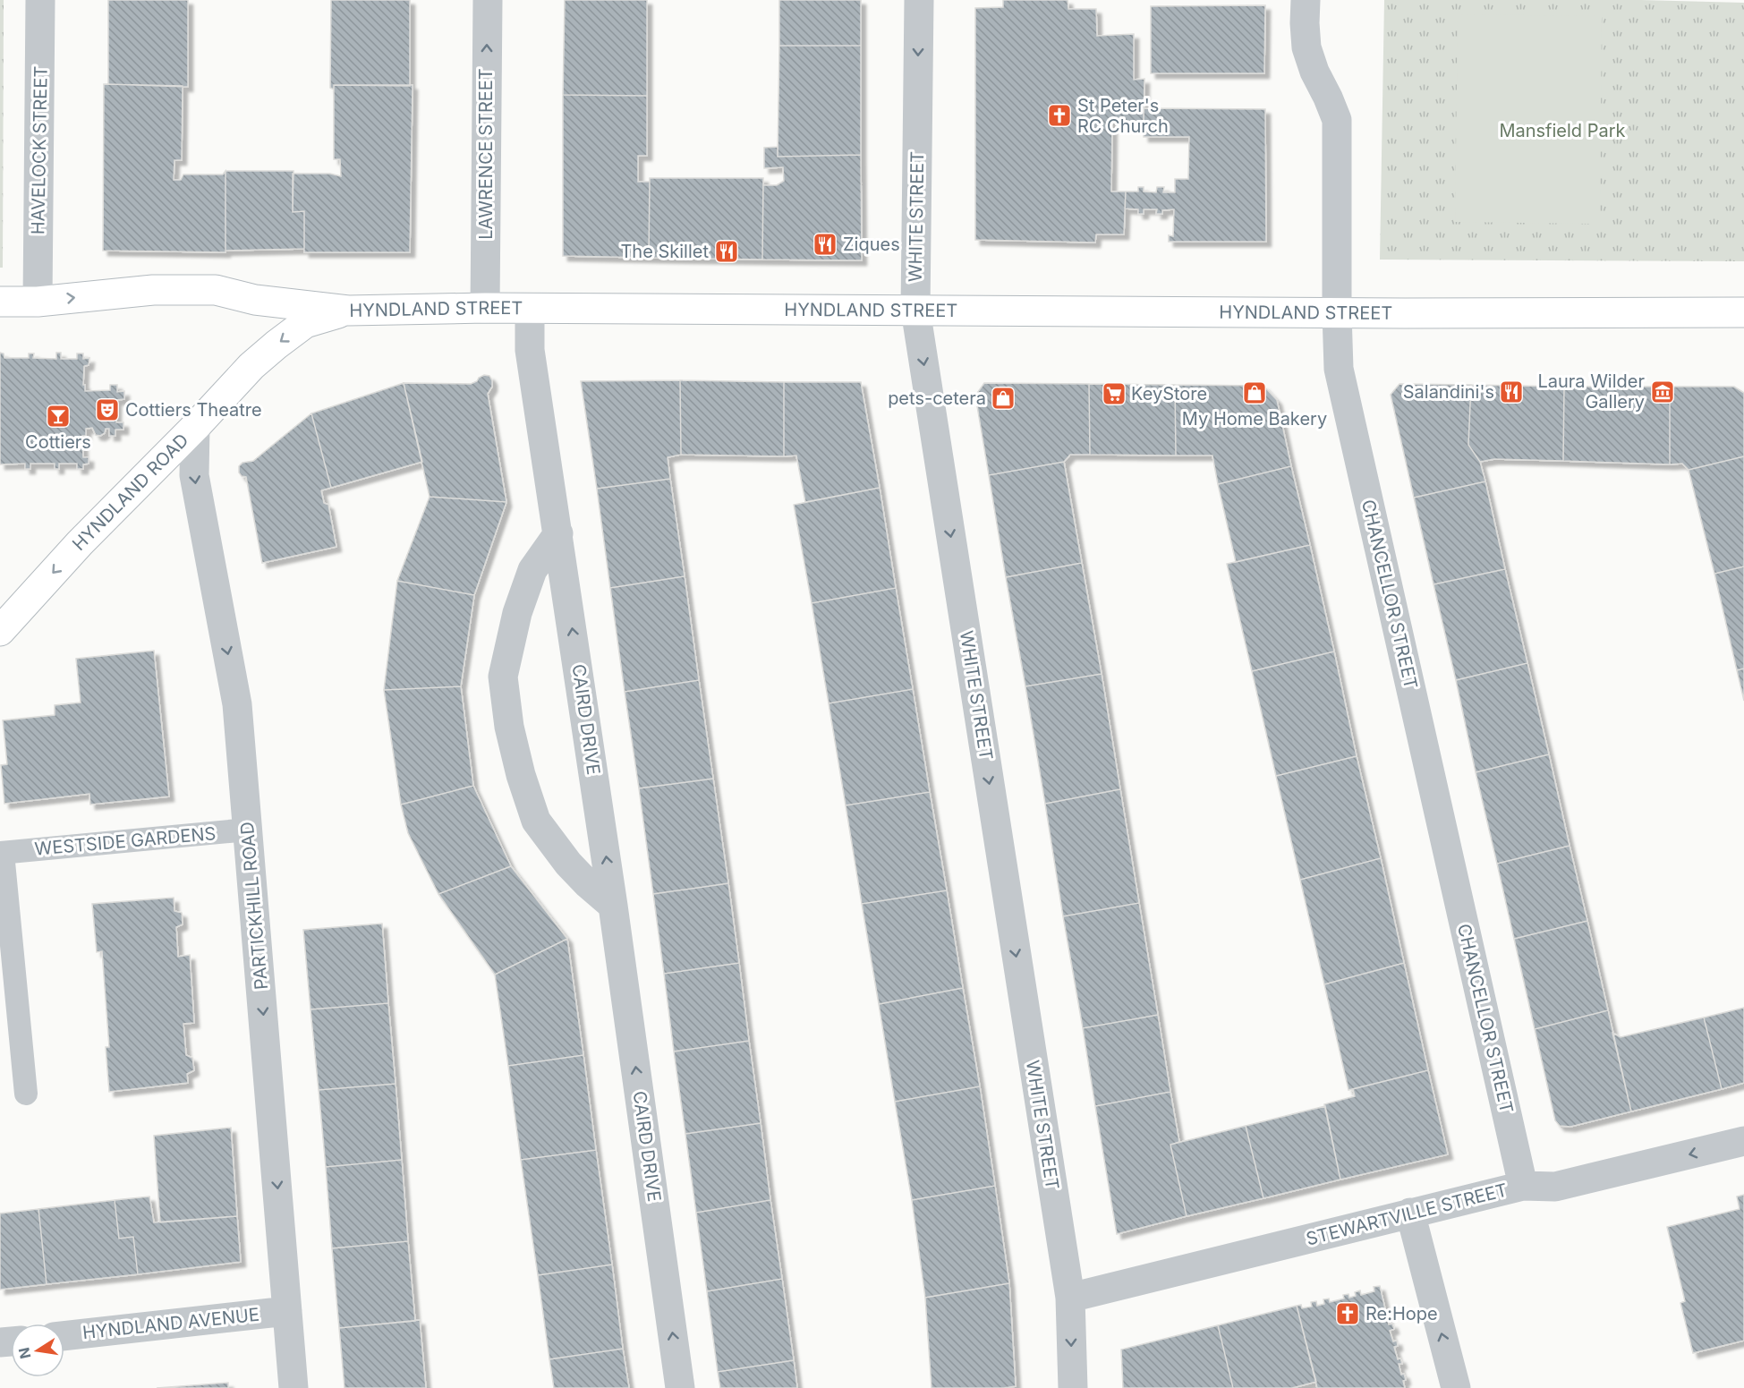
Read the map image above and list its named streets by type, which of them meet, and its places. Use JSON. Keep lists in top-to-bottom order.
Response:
{
  "streets": {
    "street": [
      "HAVELOCK STREET",
      "LAWRENCE STREET",
      "WHITE STREET",
      "HYNDLAND STREET",
      "HYNDLAND ROAD",
      "CHANCELLOR STREET",
      "CAIRD DRIVE",
      "PARTICKHILL ROAD",
      "STEWARTVILLE STREET",
      "HYNDLAND AVENUE"
    ],
    "lane": ["WESTSIDE GARDENS"]
  },
  "crossings": [
    ["HAVELOCK STREET", "HYNDLAND STREET"],
    ["LAWRENCE STREET", "HYNDLAND STREET"],
    ["WHITE STREET", "HYNDLAND STREET"],
    ["WHITE STREET", "STEWARTVILLE STREET"],
    ["HYNDLAND STREET", "HYNDLAND ROAD"],
    ["HYNDLAND STREET", "CHANCELLOR STREET"],
    ["HYNDLAND STREET", "CAIRD DRIVE"],
    ["HYNDLAND ROAD", "PARTICKHILL ROAD"],
    ["CHANCELLOR STREET", "STEWARTVILLE STREET"],
    ["WESTSIDE GARDENS", "PARTICKHILL ROAD"],
    ["PARTICKHILL ROAD", "HYNDLAND AVENUE"]
  ],
  "one_way": [
    "LAWRENCE STREET",
    "WHITE STREET",
    "HYNDLAND ROAD",
    "CAIRD DRIVE",
    "PARTICKHILL ROAD"
  ],
  "parks": ["Mansfield Park"],
  "places": {
    "church": ["St Peter's RC Church", "Re:Hope"],
    "restaurant": ["Ziques", "The Skillet", "Salandini's"],
    "museum": ["Laura Wilder Gallery"],
    "shop": ["My Home Bakery", "pets-cetera"],
    "supermarket": ["KeyStore"],
    "theatre": ["Cottiers Theatre"],
    "bar": ["Cottiers"]
  },
  "north": "left"
}
